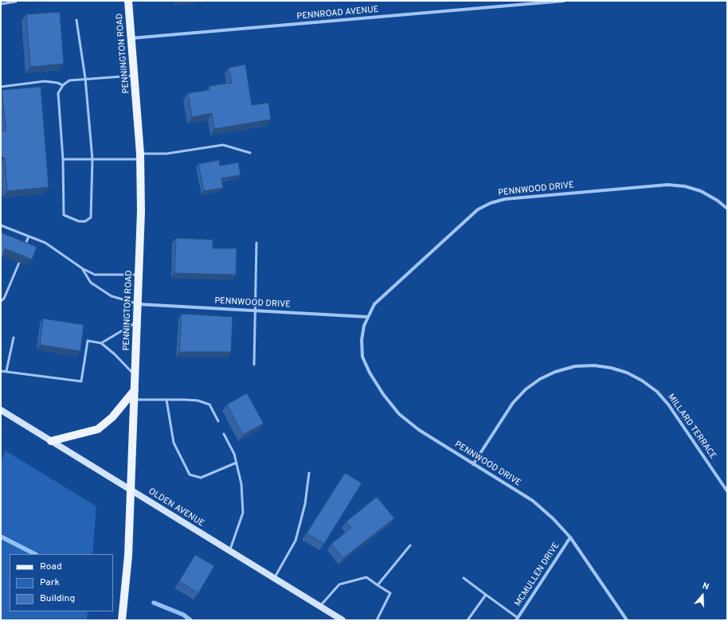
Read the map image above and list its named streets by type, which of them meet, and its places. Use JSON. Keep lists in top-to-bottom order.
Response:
{
  "streets": {
    "main road": ["PENNINGTON ROAD", "OLDEN AVENUE"],
    "street": [
      "PENNROAD AVENUE",
      "PENNWOOD DRIVE",
      "MILLARD TERRACE",
      "MCMULLEN DRIVE"
    ]
  },
  "crossings": [
    ["PENNROAD AVENUE", "PENNINGTON ROAD"],
    ["PENNINGTON ROAD", "PENNWOOD DRIVE"],
    ["PENNINGTON ROAD", "OLDEN AVENUE"],
    ["PENNWOOD DRIVE", "MILLARD TERRACE"],
    ["PENNWOOD DRIVE", "MCMULLEN DRIVE"]
  ],
  "legend": ["Road", "Park", "Building"],
  "north": "top"
}
